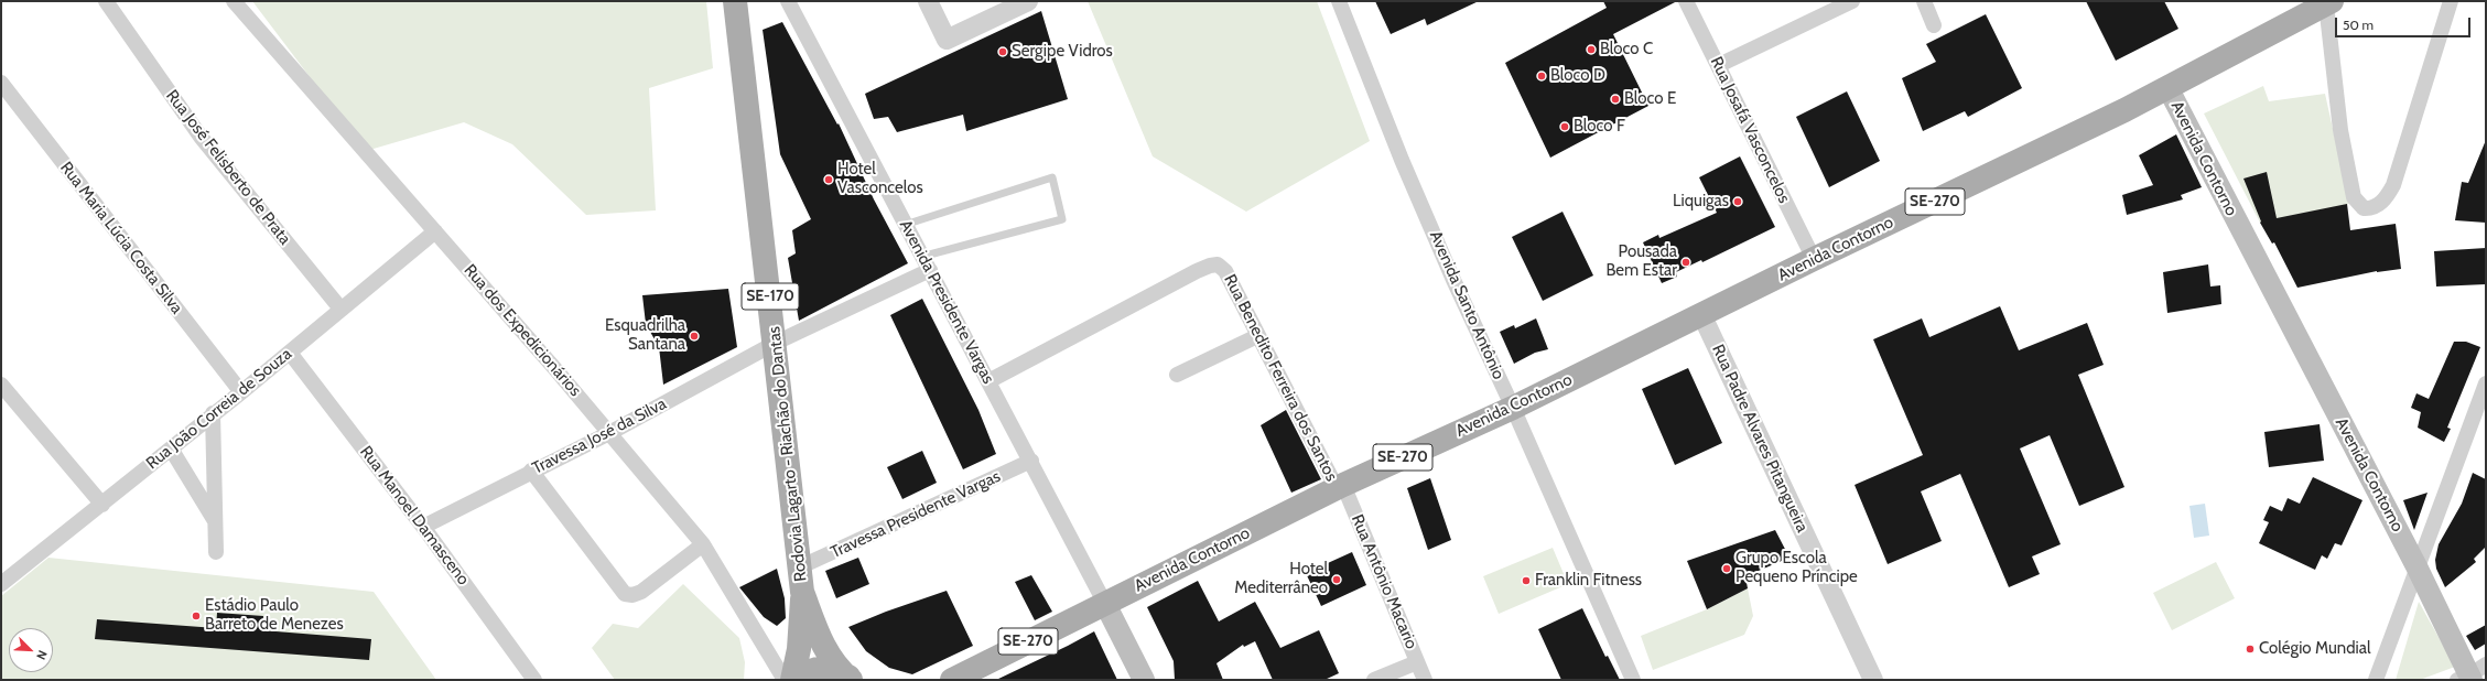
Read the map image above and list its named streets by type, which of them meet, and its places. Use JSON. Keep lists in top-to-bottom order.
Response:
{
  "streets": {
    "main road": [
      "Avenida Contorno",
      "SE-270",
      "SE-170",
      "Rodovia Lagarto - Riachão do Dantas"
    ],
    "street": [
      "Rua Josafá Vasconcelos",
      "Rua José Felisberto de Prata",
      "Rua Maria Lúcia Costa Silva",
      "Avenida Presidente Vargas",
      "Avenida Santo Antônio",
      "Rua dos Expedicionários",
      "Rua Benedito Ferreira dos Santos",
      "Rua João Correia de Souza",
      "Travessa José da Silva",
      "Rua Padre Alvares Pitangueira",
      "Travessa Presidente Vargas",
      "Rua Manoel Damasceno",
      "Rua Antônio Macario"
    ]
  },
  "crossings": [
    ["Rua Josafá Vasconcelos", "Avenida Contorno"],
    ["Avenida Contorno", "SE-270"],
    ["Avenida Contorno", "Avenida Presidente Vargas"],
    ["Avenida Contorno", "Avenida Santo Antônio"],
    ["Avenida Contorno", "Rua Benedito Ferreira dos Santos"],
    ["Avenida Contorno", "Rua Padre Alvares Pitangueira"],
    ["Avenida Contorno", "Rua Antônio Macario"],
    ["Rua José Felisberto de Prata", "Rua João Correia de Souza"],
    ["Rua Maria Lúcia Costa Silva", "Rua João Correia de Souza"],
    ["Avenida Presidente Vargas", "Rua Benedito Ferreira dos Santos"],
    ["Avenida Presidente Vargas", "Travessa José da Silva"],
    ["Avenida Presidente Vargas", "Travessa Presidente Vargas"],
    ["Rua dos Expedicionários", "Rua João Correia de Souza"],
    ["Rua dos Expedicionários", "Travessa José da Silva"],
    ["Rua Benedito Ferreira dos Santos", "Rua Antônio Macario"],
    ["Rua João Correia de Souza", "Rua Manoel Damasceno"],
    ["Travessa José da Silva", "Rodovia Lagarto - Riachão do Dantas"],
    ["Travessa José da Silva", "Rua Manoel Damasceno"],
    ["Rodovia Lagarto - Riachão do Dantas", "Travessa Presidente Vargas"]
  ],
  "places": [
    "Bloco C",
    "Sergipe Vidros",
    "Bloco D",
    "Bloco E",
    "Bloco F",
    "Hotel Vasconcelos",
    "Liquigas",
    "Pousada Bem Estar",
    "Esquadrilha Santana",
    "Grupo Escola Pequeno Príncipe",
    "Hotel Mediterrâneo",
    "Franklin Fitness",
    "Estádio Paulo Barreto de Menezes",
    "Colégio Mundial"
  ],
  "scale_bar": "50 m",
  "north": "bottom right"
}
